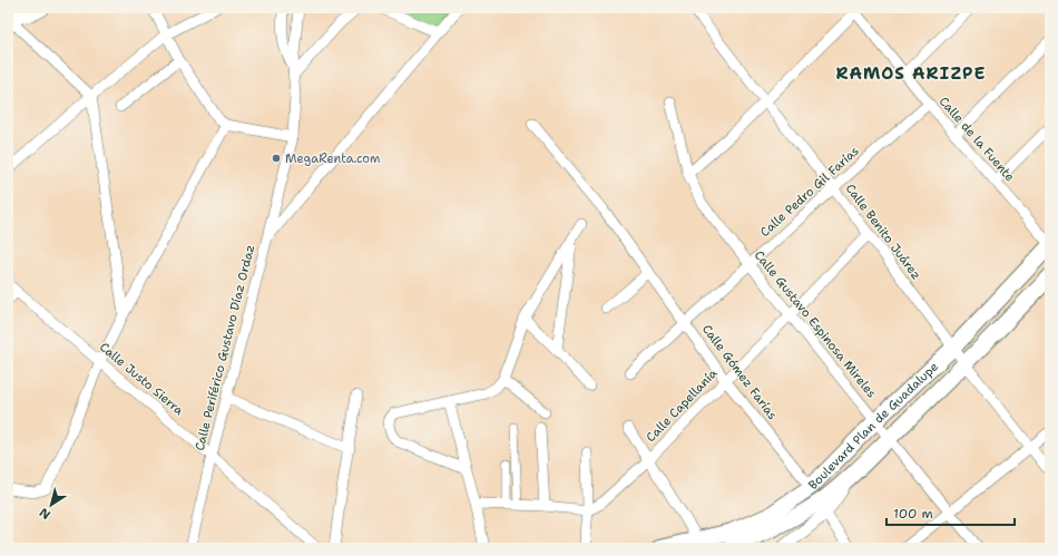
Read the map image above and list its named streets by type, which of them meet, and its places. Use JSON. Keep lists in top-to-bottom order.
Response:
{
  "streets": {
    "main road": ["Boulevard Plan de Guadalupe"],
    "street": [
      "Calle de la Fuente",
      "Calle Pedro Gil Farías",
      "Calle Benito Juárez",
      "Calle Gustavo Espinosa Mireles",
      "Calle Periférico Gustavo Díaz Ordaz",
      "Calle Gómez Farías",
      "Calle Justo Sierra",
      "Calle Capellanía"
    ]
  },
  "crossings": [
    ["Calle de la Fuente", "Calle Pedro Gil Farías"],
    ["Calle de la Fuente", "Boulevard Plan de Guadalupe"],
    ["Calle Pedro Gil Farías", "Calle Benito Juárez"],
    ["Calle Pedro Gil Farías", "Calle Gustavo Espinosa Mireles"],
    ["Calle Pedro Gil Farías", "Calle Gómez Farías"],
    ["Calle Benito Juárez", "Calle Capellanía"],
    ["Calle Benito Juárez", "Boulevard Plan de Guadalupe"],
    ["Calle Gustavo Espinosa Mireles", "Calle Capellanía"],
    ["Calle Gustavo Espinosa Mireles", "Boulevard Plan de Guadalupe"],
    ["Calle Periférico Gustavo Díaz Ordaz", "Calle Justo Sierra"],
    ["Calle Gómez Farías", "Calle Capellanía"],
    ["Calle Gómez Farías", "Boulevard Plan de Guadalupe"]
  ],
  "districts": ["RAMOS ARIZPE"],
  "places": ["MegaRenta.com"],
  "scale_bar": "100 m",
  "north": "bottom left"
}
